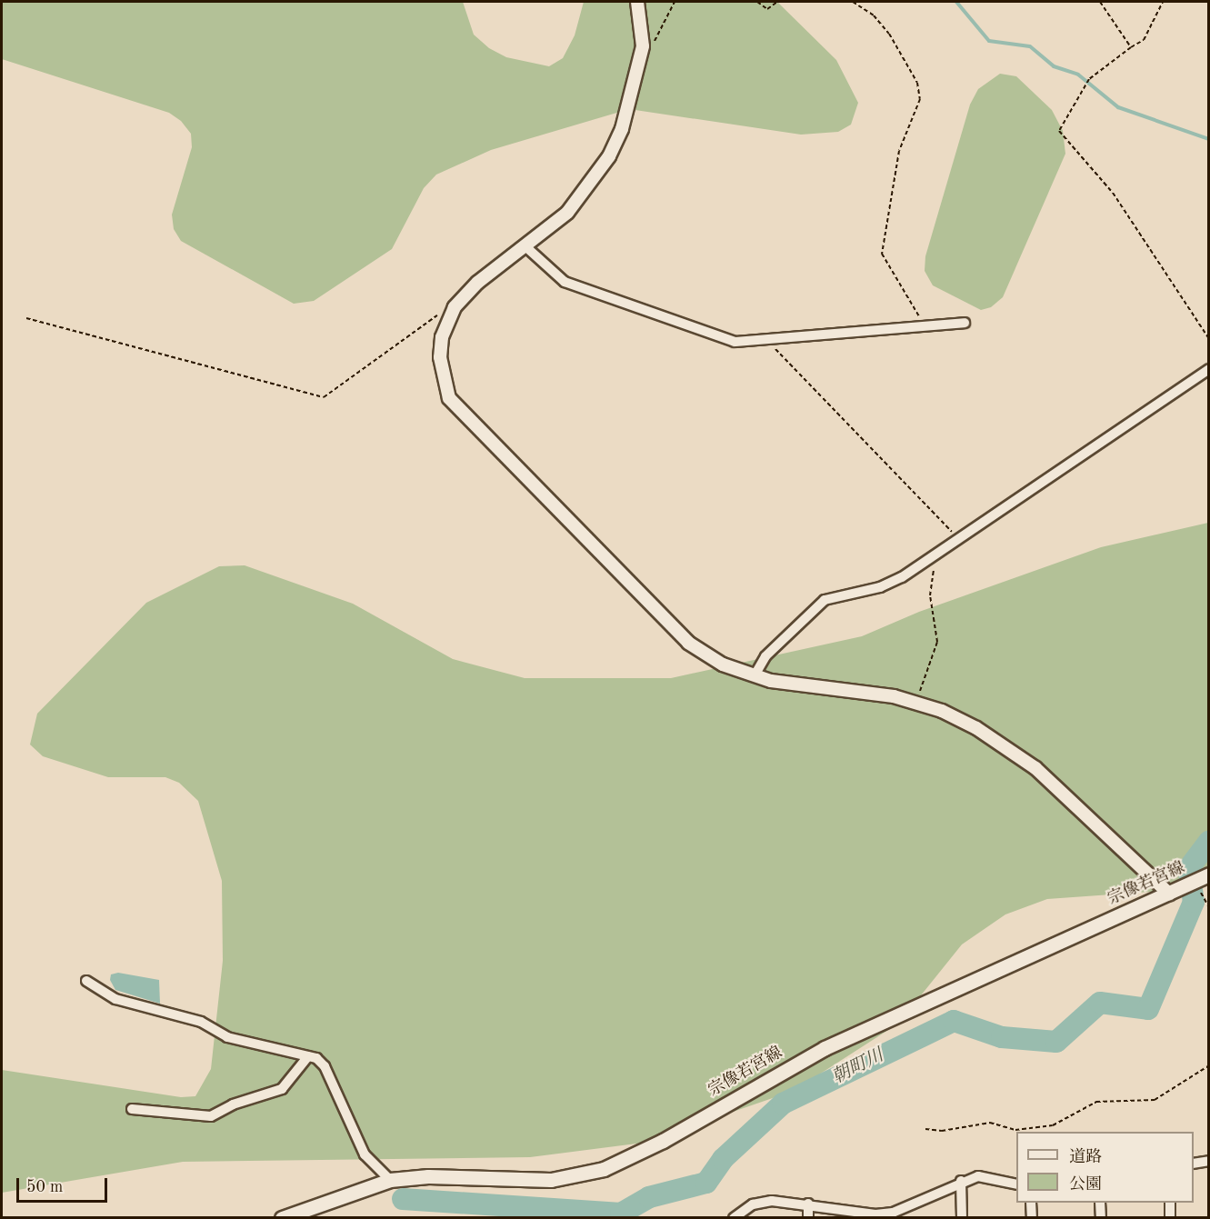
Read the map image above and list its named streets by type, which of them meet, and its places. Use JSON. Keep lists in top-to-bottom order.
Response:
{
  "streets": {
    "main road": ["宗像若宮線"]
  },
  "water": ["朝町川"],
  "legend": ["道路", "公園"],
  "scale_bar": "50 m"
}
